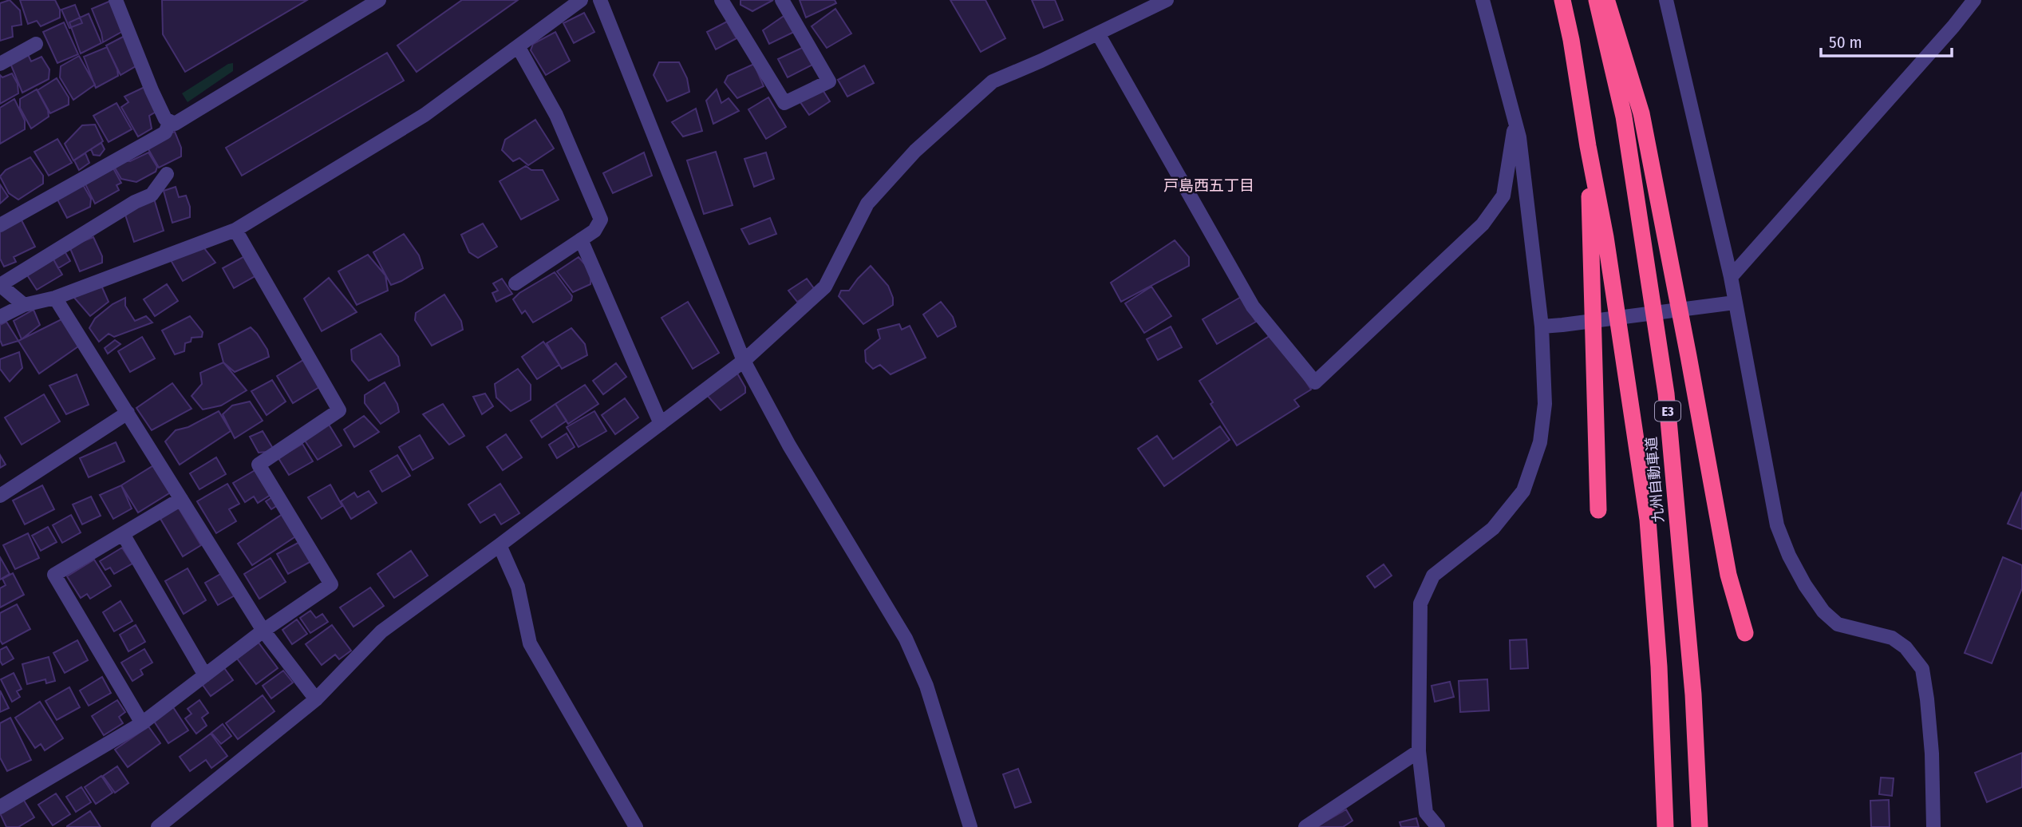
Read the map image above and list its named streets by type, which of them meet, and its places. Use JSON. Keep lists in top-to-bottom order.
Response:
{
  "streets": {
    "highway": ["E3", "九州自動車道"]
  },
  "districts": ["戸島西五丁目"],
  "scale_bar": "50 m"
}
